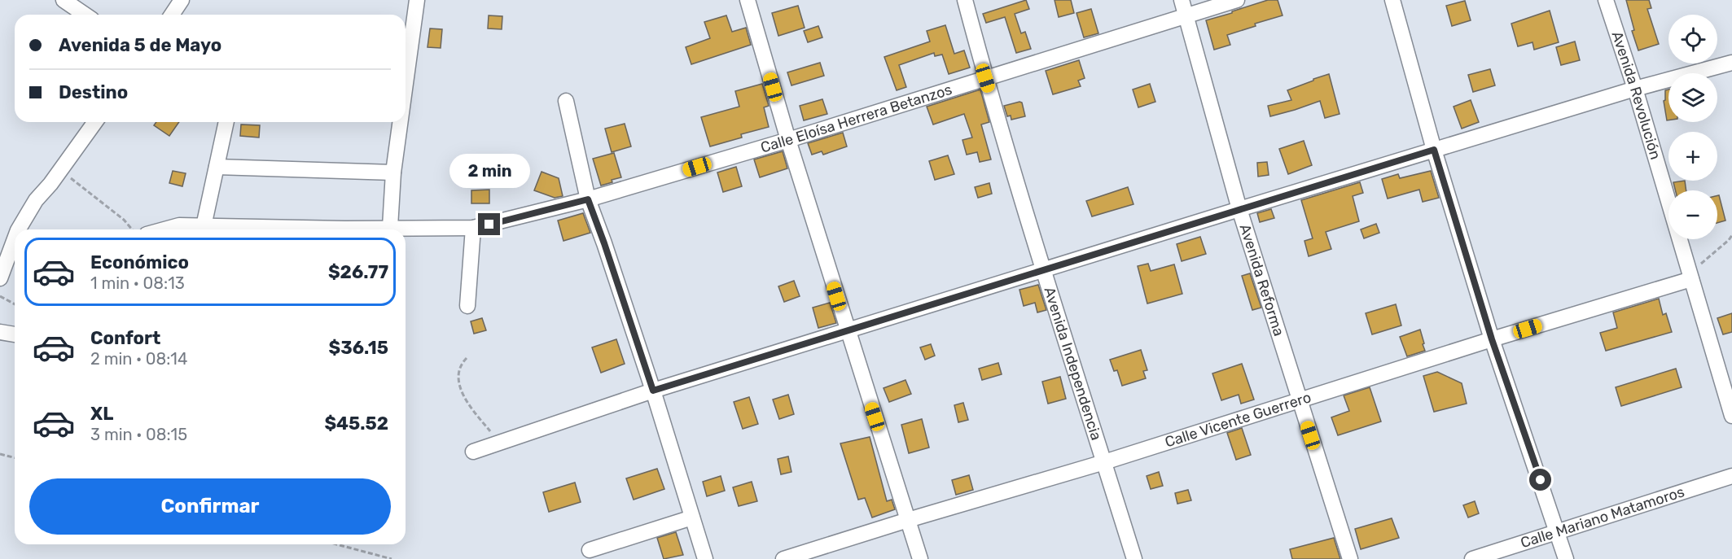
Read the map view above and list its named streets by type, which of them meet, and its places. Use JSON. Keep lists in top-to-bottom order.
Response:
{
  "streets": {
    "street": [
      "Avenida Revolución",
      "Calle Eloísa Herrera Betanzos",
      "Avenida Reforma",
      "Avenida Independencia",
      "Calle Vicente Guerrero",
      "Calle Mariano Matamoros"
    ]
  },
  "crossings": [
    ["Avenida Revolución", "Calle Vicente Guerrero"],
    ["Calle Eloísa Herrera Betanzos", "Avenida Reforma"],
    ["Calle Eloísa Herrera Betanzos", "Avenida Independencia"],
    ["Avenida Reforma", "Calle Vicente Guerrero"],
    ["Avenida Independencia", "Calle Vicente Guerrero"]
  ],
  "page": {
    "map_buttons": ["+", "−"],
    "banner": ["Avenida 5 de Mayo", "Destino"],
    "bubble": "2 min",
    "list": [
      {
        "name": "Económico",
        "note": "1 min · 08:13",
        "value": "$26.77"
      },
      {
        "name": "Confort",
        "note": "2 min · 08:14",
        "value": "$36.15"
      },
      {
        "name": "XL",
        "note": "3 min · 08:15",
        "value": "$45.52"
      }
    ],
    "buttons": "Confirmar"
  }
}
